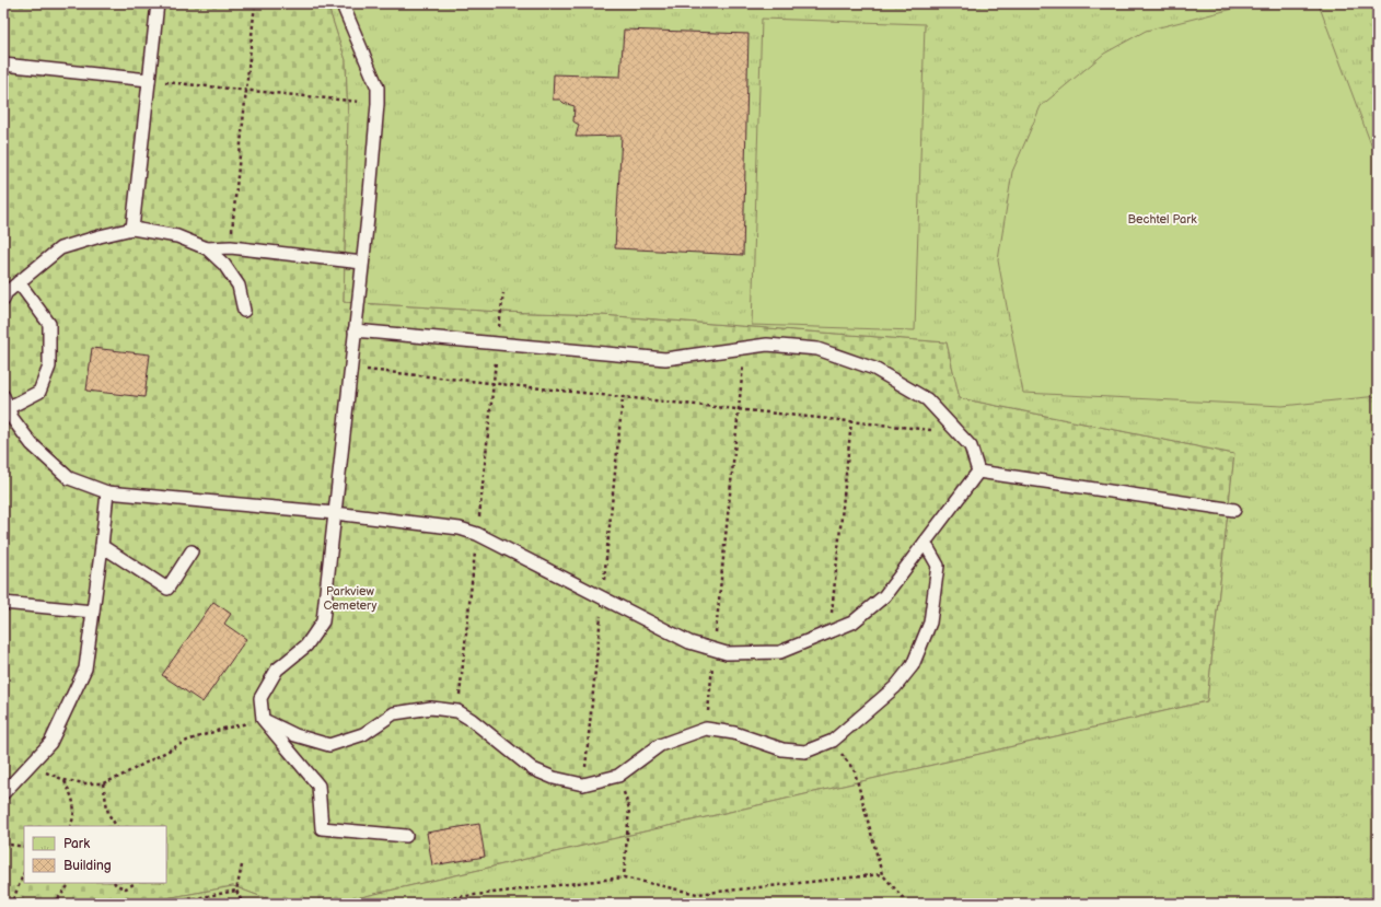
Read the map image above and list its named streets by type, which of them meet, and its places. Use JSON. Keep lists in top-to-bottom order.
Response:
{
  "parks": ["Bechtel Park", "Parkview Cemetery"],
  "legend": ["Park", "Building"]
}
